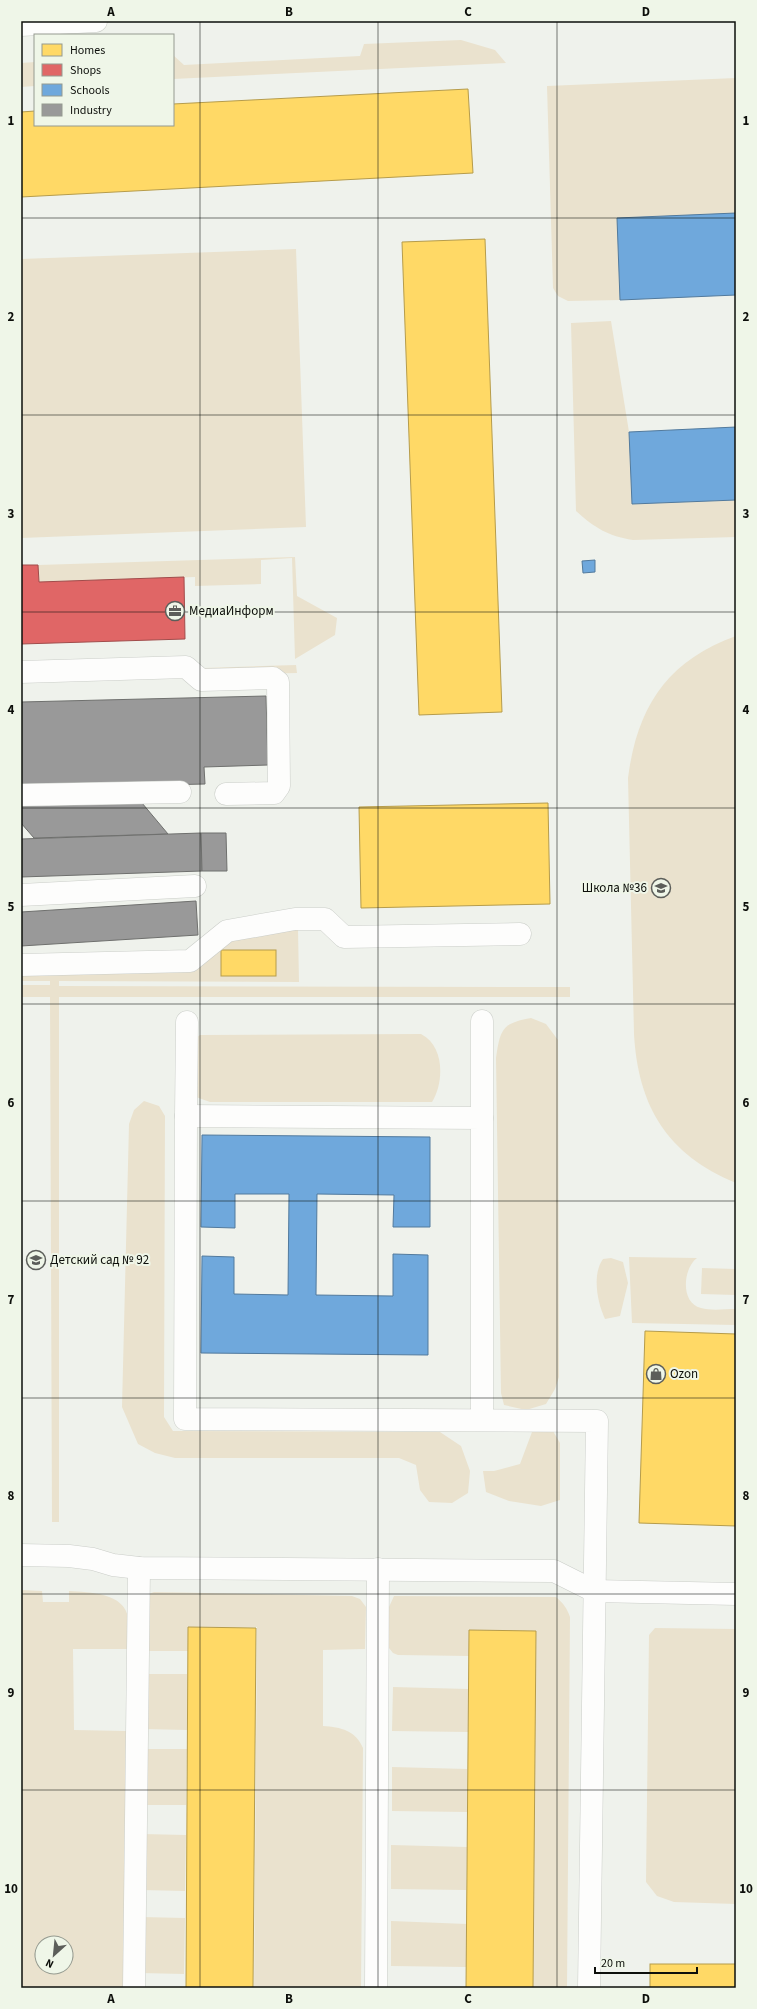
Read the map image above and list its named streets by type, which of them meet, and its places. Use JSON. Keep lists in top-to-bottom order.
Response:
{
  "places": {
    "office": ["МедиаИнформ"],
    "school or university": ["Школа №36", "Детский сад № 92"],
    "shop": ["Ozon"]
  },
  "legend": [
    "Homes",
    "Shops",
    "Schools",
    "Industry"
  ],
  "scale_bar": "20 m",
  "north": "bottom left",
  "grid": {
    "columns": [
      "A",
      "B",
      "C",
      "D"
    ],
    "rows": [
      "1",
      "2",
      "3",
      "4",
      "5",
      "6",
      "7",
      "8",
      "9",
      "10"
    ]
  }
}
